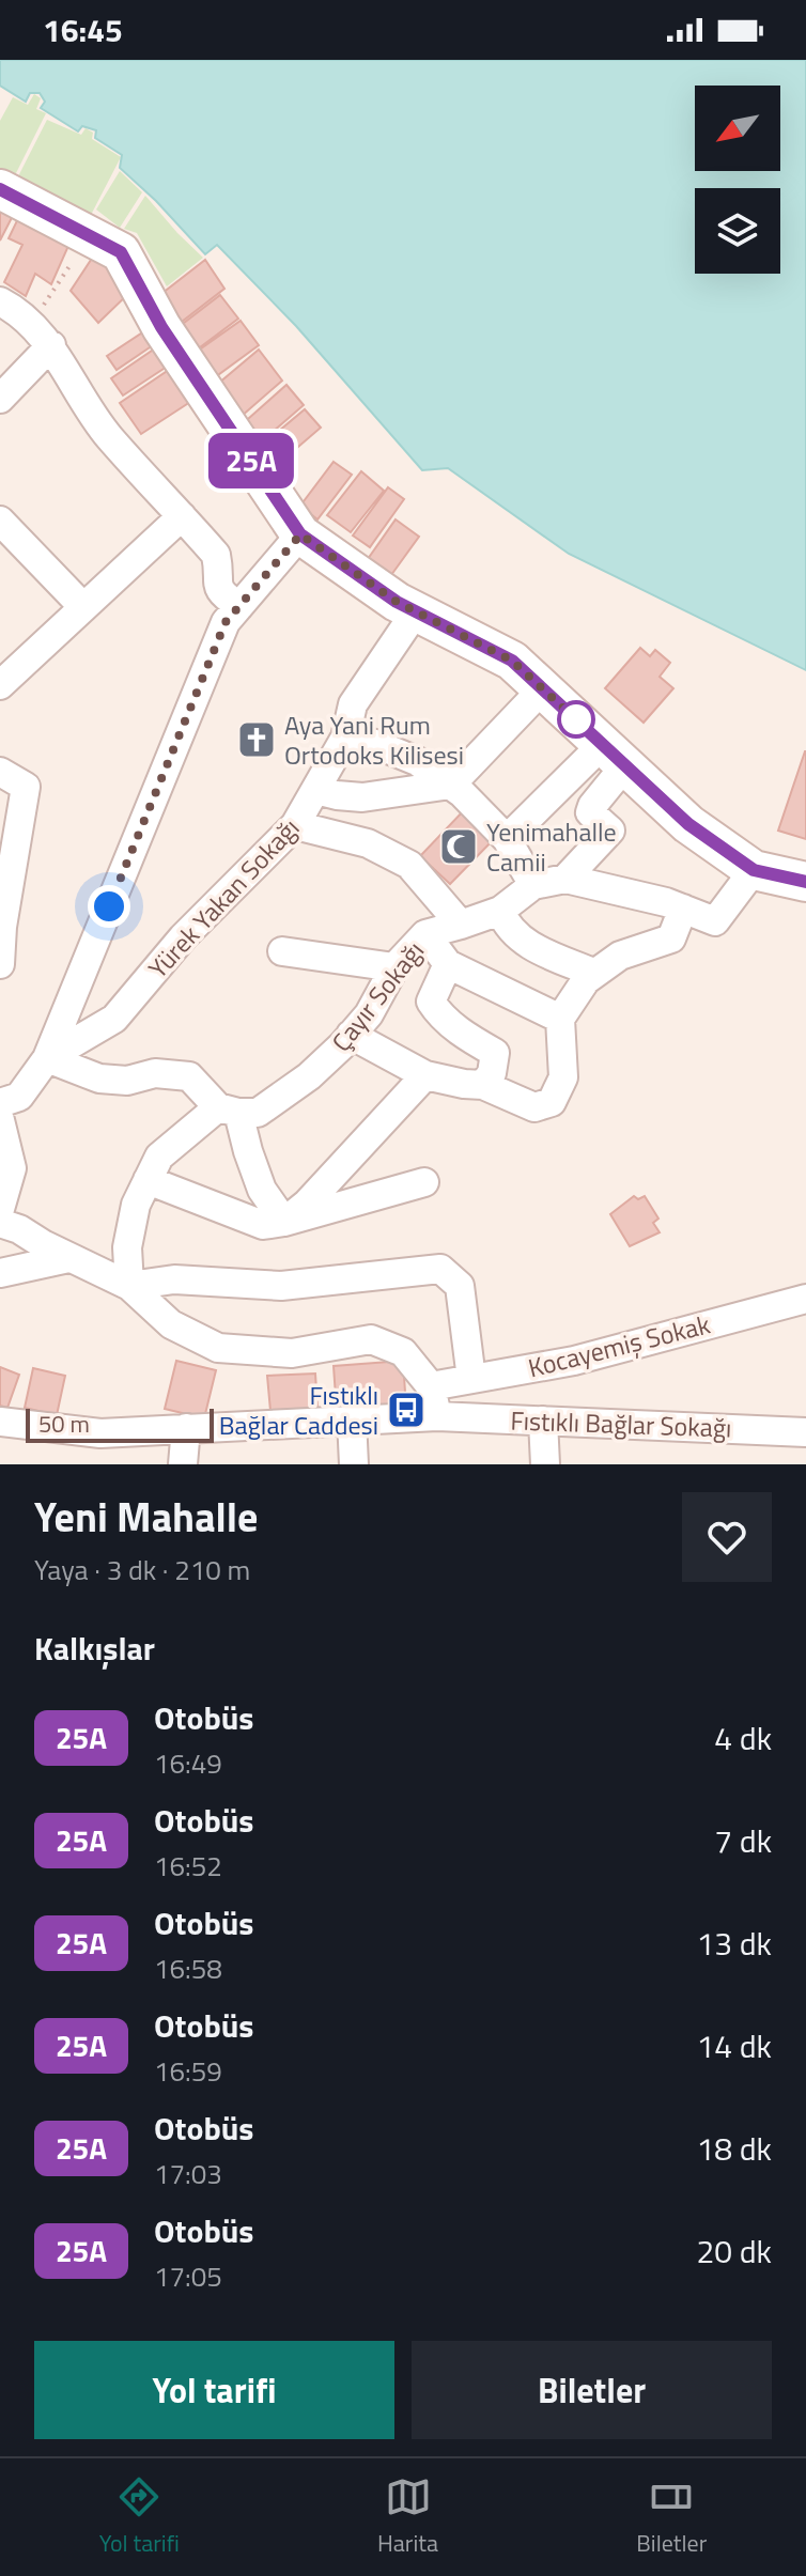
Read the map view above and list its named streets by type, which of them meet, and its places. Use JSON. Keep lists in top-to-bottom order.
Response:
{
  "streets": {
    "street": [
      "Yürek Yakan Sokağı",
      "Çayır Sokağı",
      "Kocayemiş Sokak",
      "Fıstıklı Bağlar Sokağı"
    ]
  },
  "places": {
    "church": ["Aya Yani Rum Ortodoks Kilisesi"],
    "mosque": ["Yenimahalle Camii"],
    "bus stop": ["Fıstıklı Bağlar Caddesi"]
  },
  "lines": ["bus line 25A"],
  "scale_bar": "50 m",
  "north": "bottom left",
  "page": {
    "status": "16:45",
    "on_map": "25A",
    "scale": "50 m",
    "heading": [
      ["Yeni Mahalle", "Yaya · 3 dk · 210 m"],
      "Kalkışlar"
    ],
    "list": [
      {
        "mark": "25A",
        "name": "Otobüs",
        "note": "16:49",
        "value": "4 dk"
      },
      {
        "mark": "25A",
        "name": "Otobüs",
        "note": "16:52",
        "value": "7 dk"
      },
      {
        "mark": "25A",
        "name": "Otobüs",
        "note": "16:58",
        "value": "13 dk"
      },
      {
        "mark": "25A",
        "name": "Otobüs",
        "note": "16:59",
        "value": "14 dk"
      },
      {
        "mark": "25A",
        "name": "Otobüs",
        "note": "17:03",
        "value": "18 dk"
      },
      {
        "mark": "25A",
        "name": "Otobüs",
        "note": "17:05",
        "value": "20 dk"
      }
    ],
    "buttons": ["Yol tarifi", "Biletler"],
    "tabs": ["Yol tarifi", "Harita", "Biletler"]
  }
}
